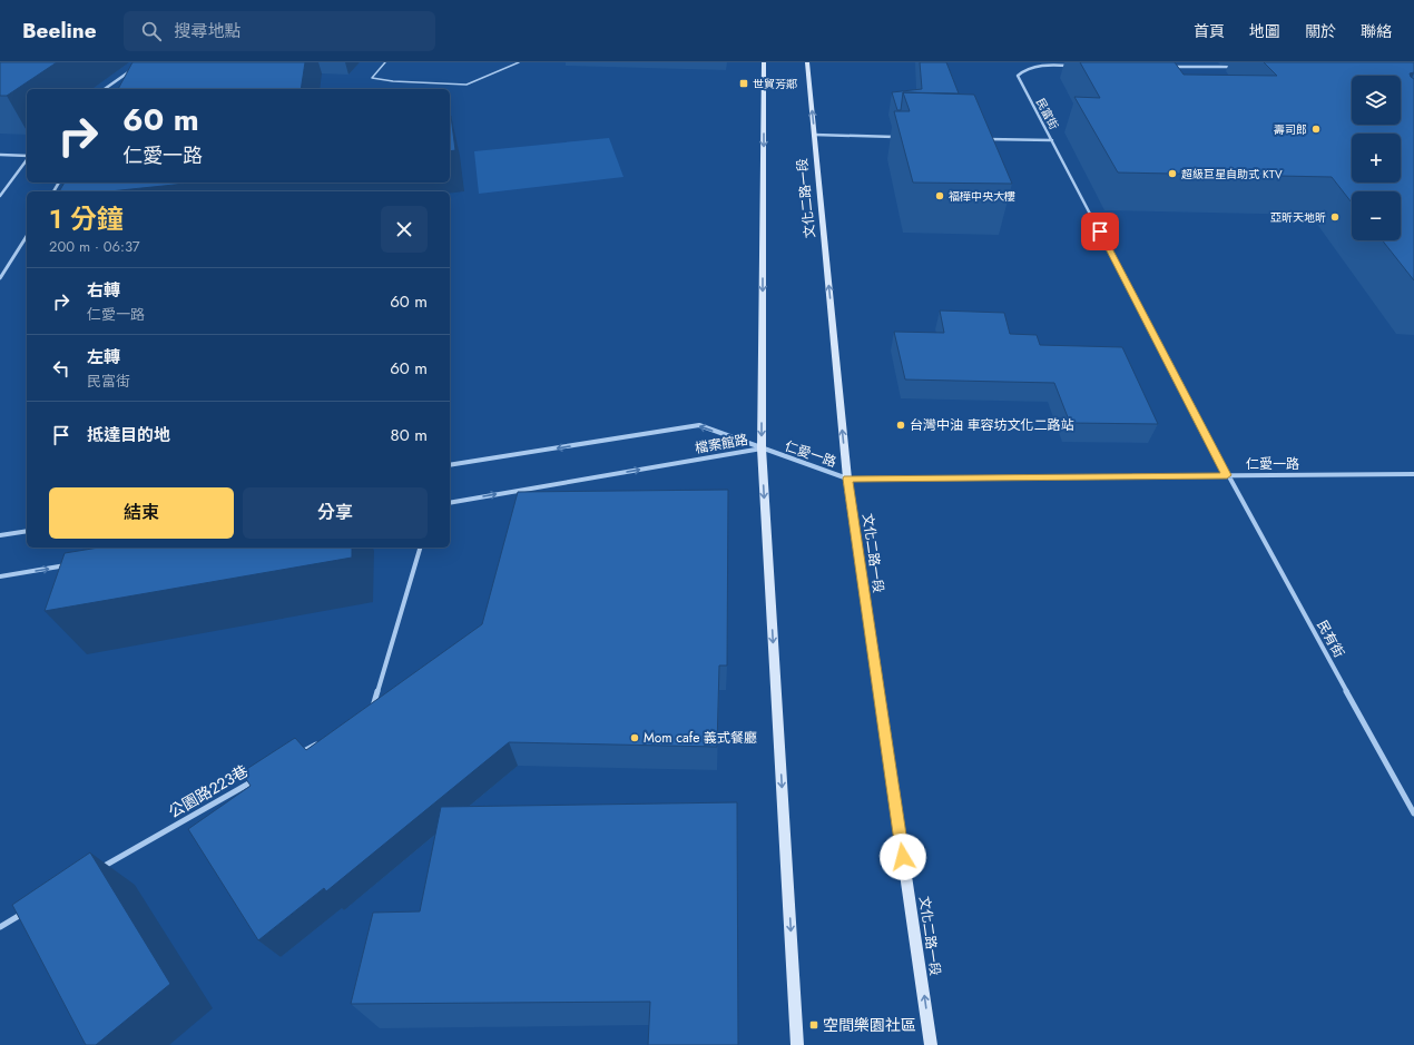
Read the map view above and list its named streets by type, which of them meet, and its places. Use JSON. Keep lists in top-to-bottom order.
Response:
{
  "streets": {
    "street": [
      "民富街",
      "文化二路一段",
      "檔案館路",
      "仁愛一路",
      "民有街",
      "公園路223巷"
    ]
  },
  "crossings": [
    ["民富街", "仁愛一路"],
    ["民富街", "民有街"],
    ["文化二路一段", "仁愛一路"],
    ["檔案館路", "仁愛一路"],
    ["仁愛一路", "民有街"]
  ],
  "places": {
    "transit": ["世貿芳鄰", "空間樂園社區"],
    "other": [
      "壽司郎",
      "超級巨星自助式 KTV",
      "福樺中央大樓",
      "亞昕天地昕",
      "台灣中油 車容坊文化二路站",
      "Mom cafe 義式餐廳"
    ]
  },
  "page": {
    "header": "Beeline",
    "search": "搜尋地點",
    "nav": [
      "首頁",
      "地圖",
      "關於",
      "聯絡"
    ],
    "map_buttons": ["+", "−"],
    "turn": ["60 m", "仁愛一路"],
    "heading": ["1 分鐘", "200 m · 06:37"],
    "list": [
      {
        "name": "右轉",
        "note": "仁愛一路",
        "value": "60 m"
      },
      {
        "name": "左轉",
        "note": "民富街",
        "value": "60 m"
      },
      {
        "name": "抵達目的地",
        "value": "80 m"
      }
    ],
    "buttons": ["結束", "分享"]
  }
}
